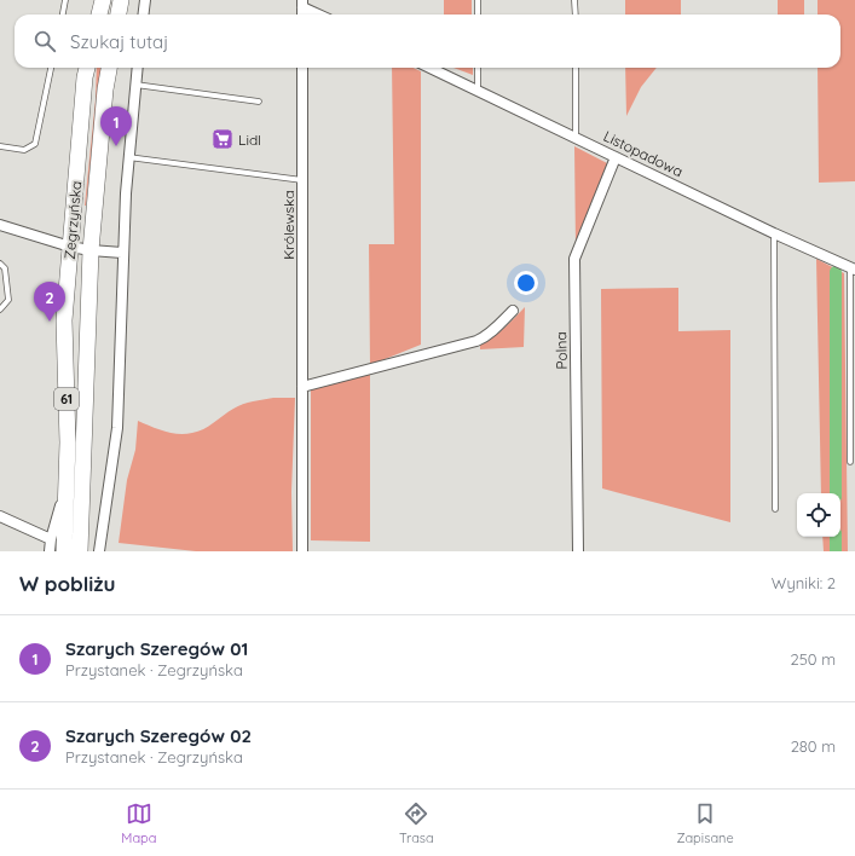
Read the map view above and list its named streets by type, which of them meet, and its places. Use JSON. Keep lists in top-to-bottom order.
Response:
{
  "streets": {
    "main road": ["Zegrzyńska", "61"],
    "street": ["Listopadowa", "Królewska", "Polna"]
  },
  "crossings": [
    ["Listopadowa", "Polna"]
  ],
  "places": {
    "supermarket": ["Lidl"]
  },
  "page": {
    "search": "Szukaj tutaj",
    "pins": ["1", "2"],
    "heading": ["W pobliżu", "Wyniki: 2"],
    "list": [
      {
        "mark": "1",
        "name": "Szarych Szeregów 01",
        "note": "Przystanek · Zegrzyńska",
        "value": "250 m"
      },
      {
        "mark": "2",
        "name": "Szarych Szeregów 02",
        "note": "Przystanek · Zegrzyńska",
        "value": "280 m"
      }
    ],
    "nav": ["Mapa", "Trasa", "Zapisane"]
  }
}
